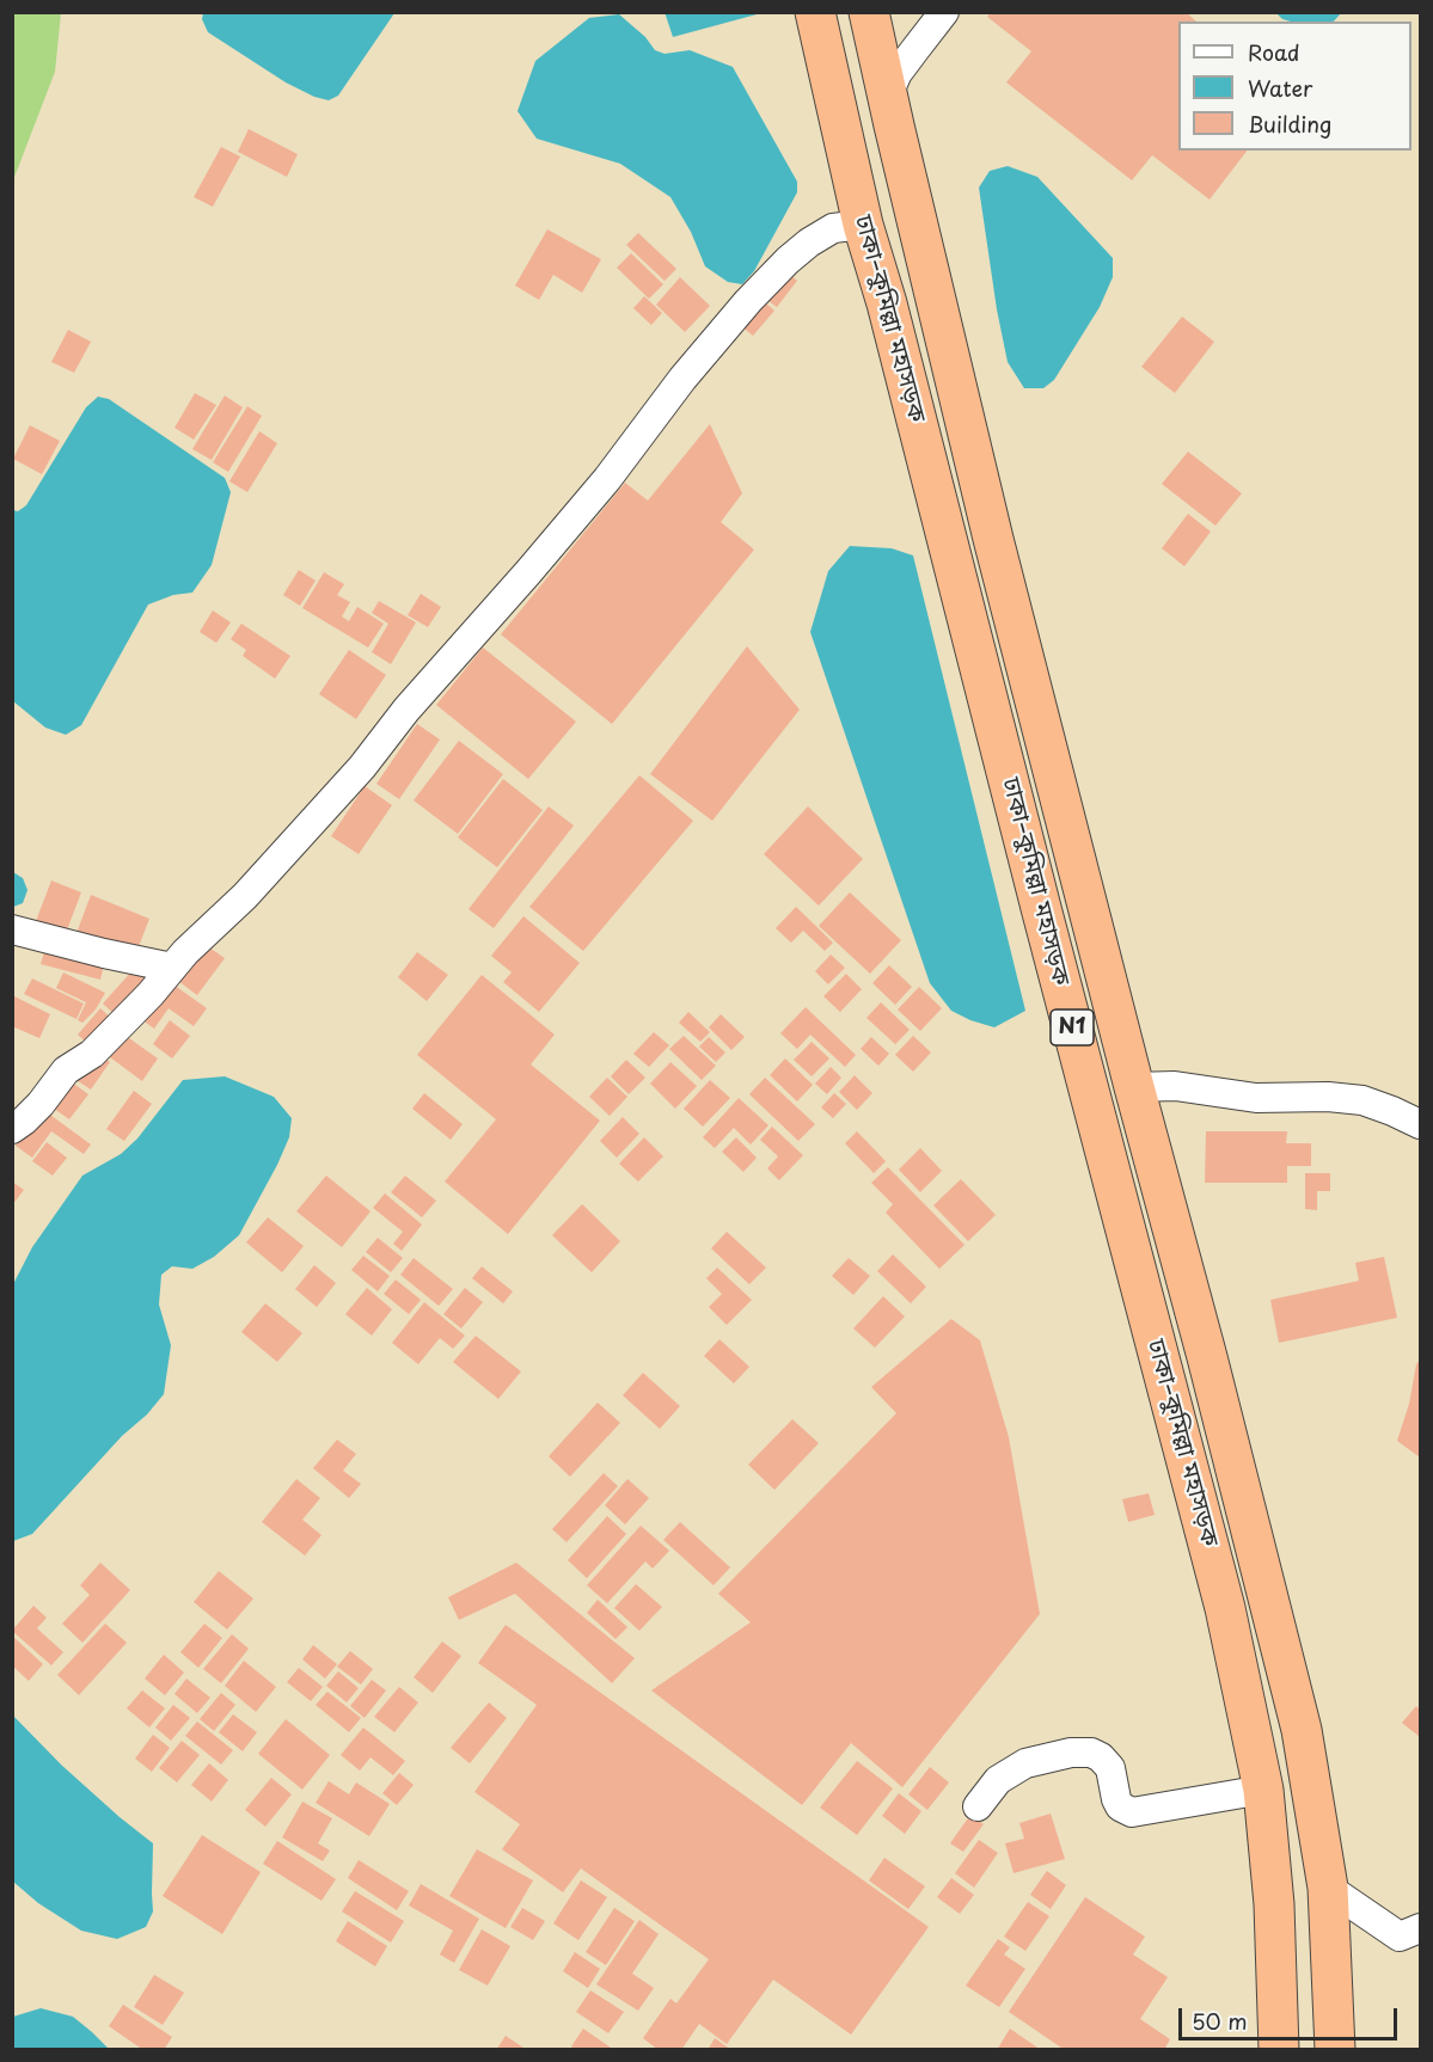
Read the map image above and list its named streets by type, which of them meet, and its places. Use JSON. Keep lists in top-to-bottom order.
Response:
{
  "streets": {
    "highway": ["ঢাকা–কুমিল্লা মহাসড়ক", "N1"]
  },
  "legend": ["Road", "Water", "Building"],
  "scale_bar": "50 m"
}
